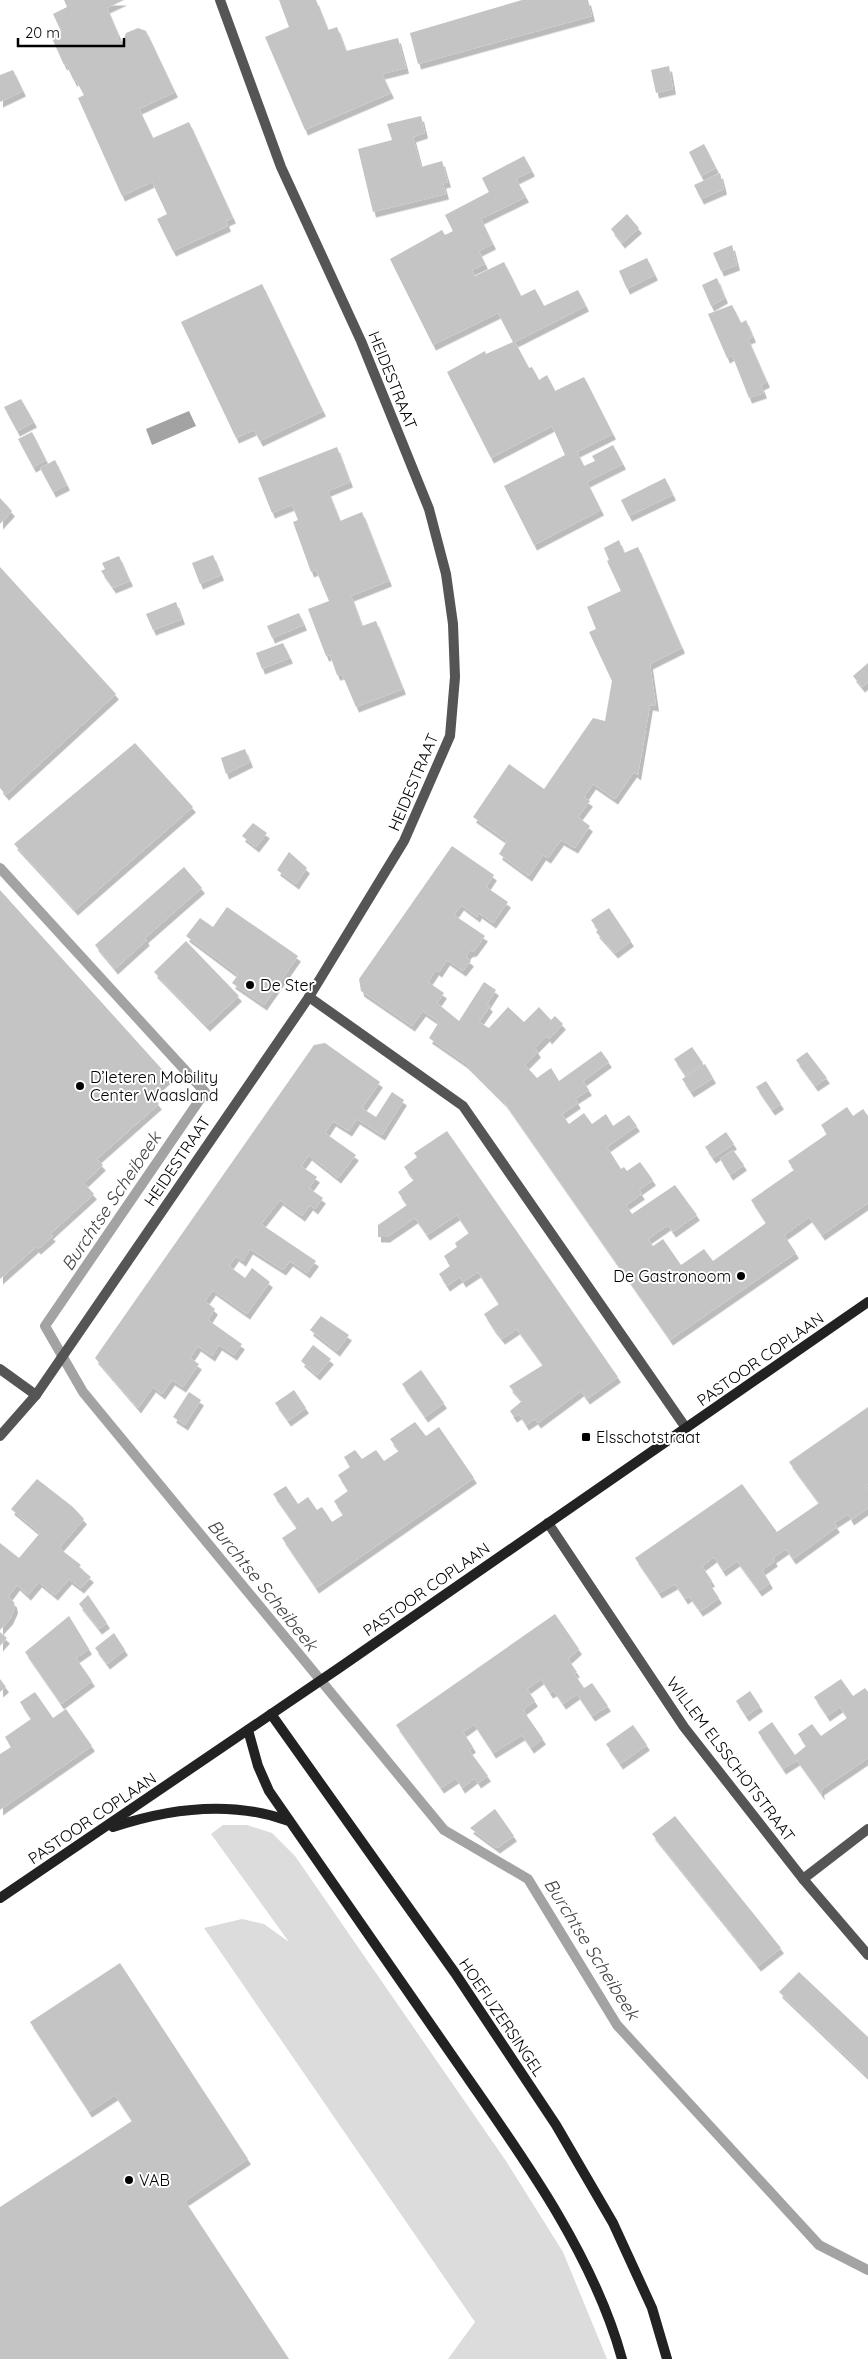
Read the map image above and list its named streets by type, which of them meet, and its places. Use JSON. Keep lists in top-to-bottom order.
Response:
{
  "streets": {
    "street": [
      "HEIDESTRAAT",
      "PASTOOR COPLAAN",
      "WILLEM ELSSCHOTSTRAAT",
      "HOEFIJZERSINGEL"
    ]
  },
  "crossings": [
    ["PASTOOR COPLAAN", "WILLEM ELSSCHOTSTRAAT"],
    ["PASTOOR COPLAAN", "HOEFIJZERSINGEL"]
  ],
  "water": ["Burchtse Scheibeek"],
  "places": {
    "other": [
      "De Ster",
      "D’Ieteren Mobility Center Waasland",
      "De Gastronoom",
      "VAB"
    ],
    "transit": ["Elsschotstraat"]
  },
  "scale_bar": "20 m"
}
